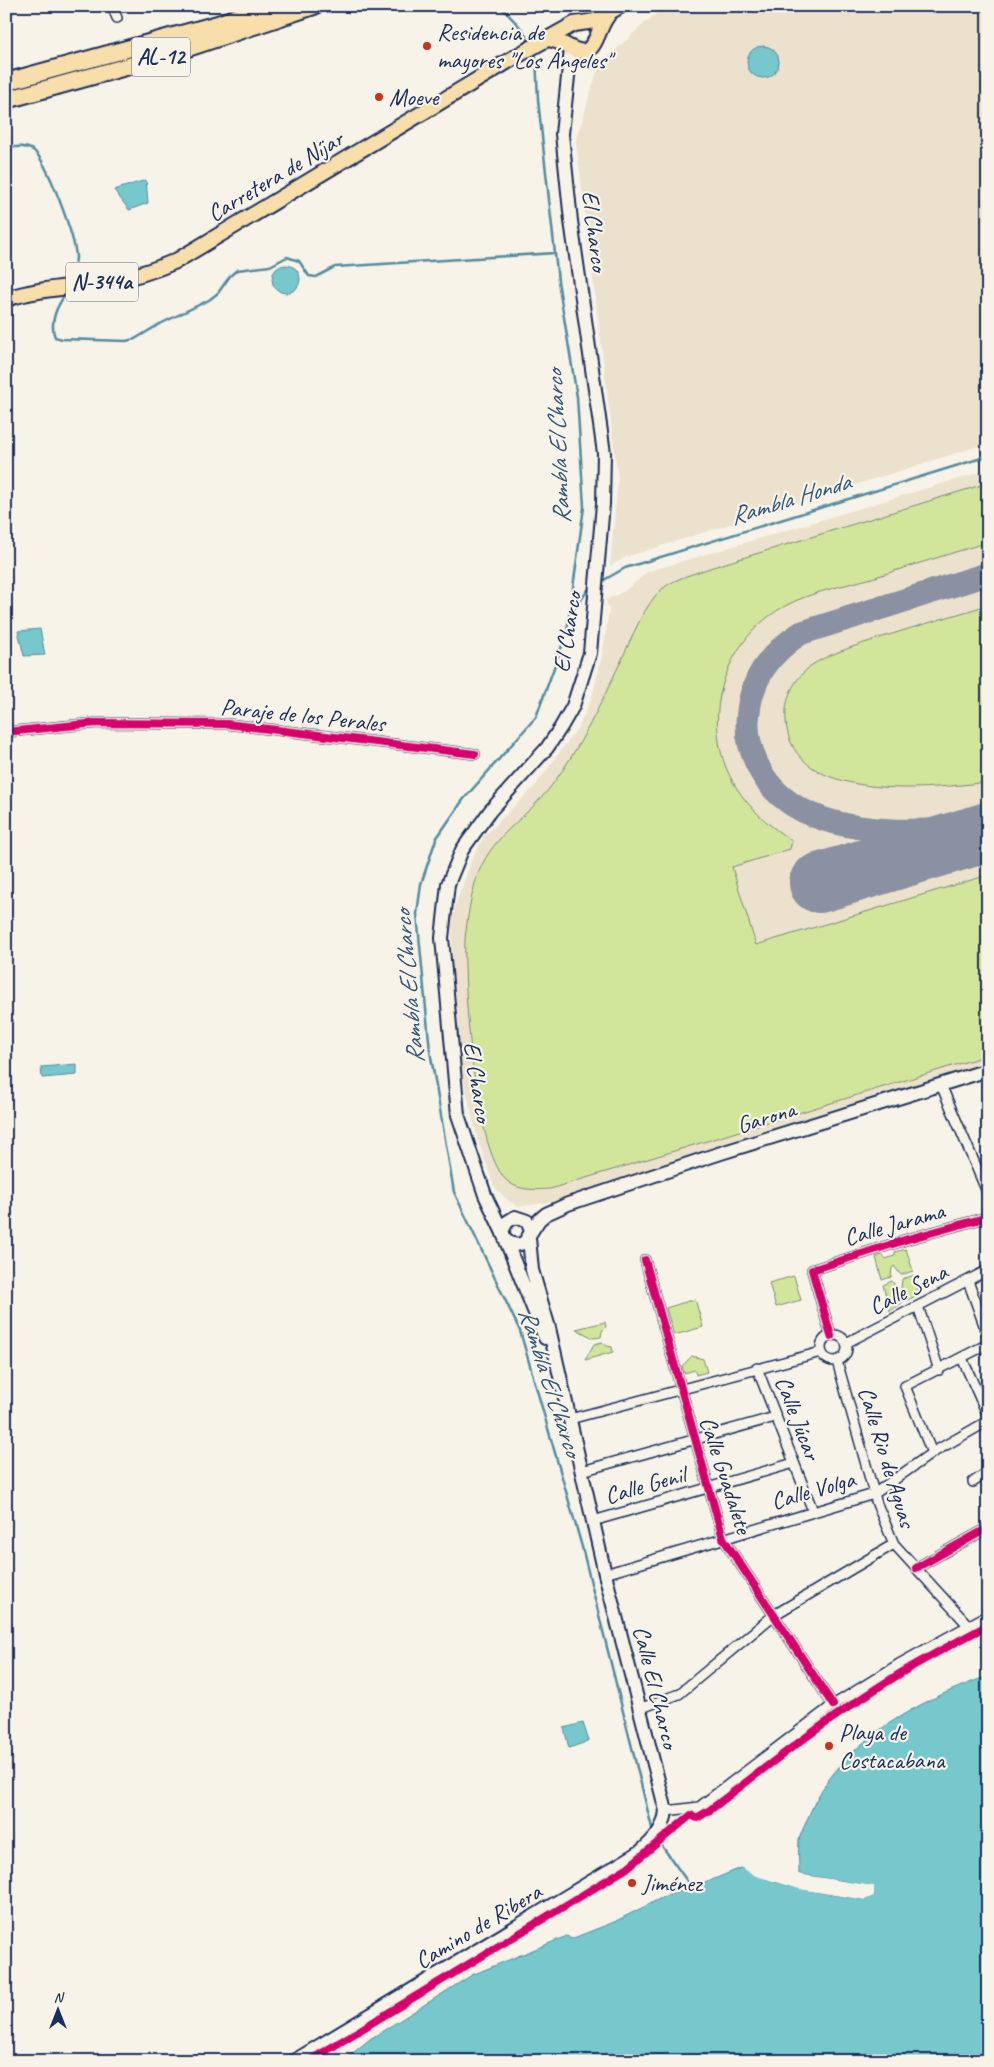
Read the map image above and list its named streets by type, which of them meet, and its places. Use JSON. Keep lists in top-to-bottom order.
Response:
{
  "streets": {
    "highway": ["AL-12"],
    "main road": [
      "Carretera de Níjar",
      "El Charco",
      "N-344a",
      "Garona",
      "Calle El Charco",
      "Camino de Ribera"
    ],
    "street": [
      "Paraje de los Perales",
      "Calle Jarama",
      "Calle Sena",
      "Calle Júcar",
      "Calle Rio de Aguas",
      "Calle Guadalete",
      "Calle Genil",
      "Calle Volga"
    ]
  },
  "crossings": [
    ["Carretera de Níjar", "El Charco"],
    ["El Charco", "Calle Genil"],
    ["El Charco", "Calle Volga"],
    ["El Charco", "Calle El Charco"],
    ["Calle Jarama", "Calle Sena"],
    ["Calle Jarama", "Calle Rio de Aguas"],
    ["Calle Sena", "Calle Rio de Aguas"],
    ["Calle Júcar", "Calle Genil"],
    ["Calle Júcar", "Calle Volga"],
    ["Calle Rio de Aguas", "Calle Volga"],
    ["Calle Guadalete", "Calle Genil"],
    ["Calle Guadalete", "Calle Volga"],
    ["Calle Volga", "Calle El Charco"],
    ["Calle El Charco", "Camino de Ribera"]
  ],
  "water": ["Rambla El Charco", "Rambla Honda"],
  "places": [
    "Residencia de mayores \"Los Ángeles\"",
    "Moeve",
    "Playa de Costacabana",
    "Jiménez"
  ],
  "north": "top"
}
